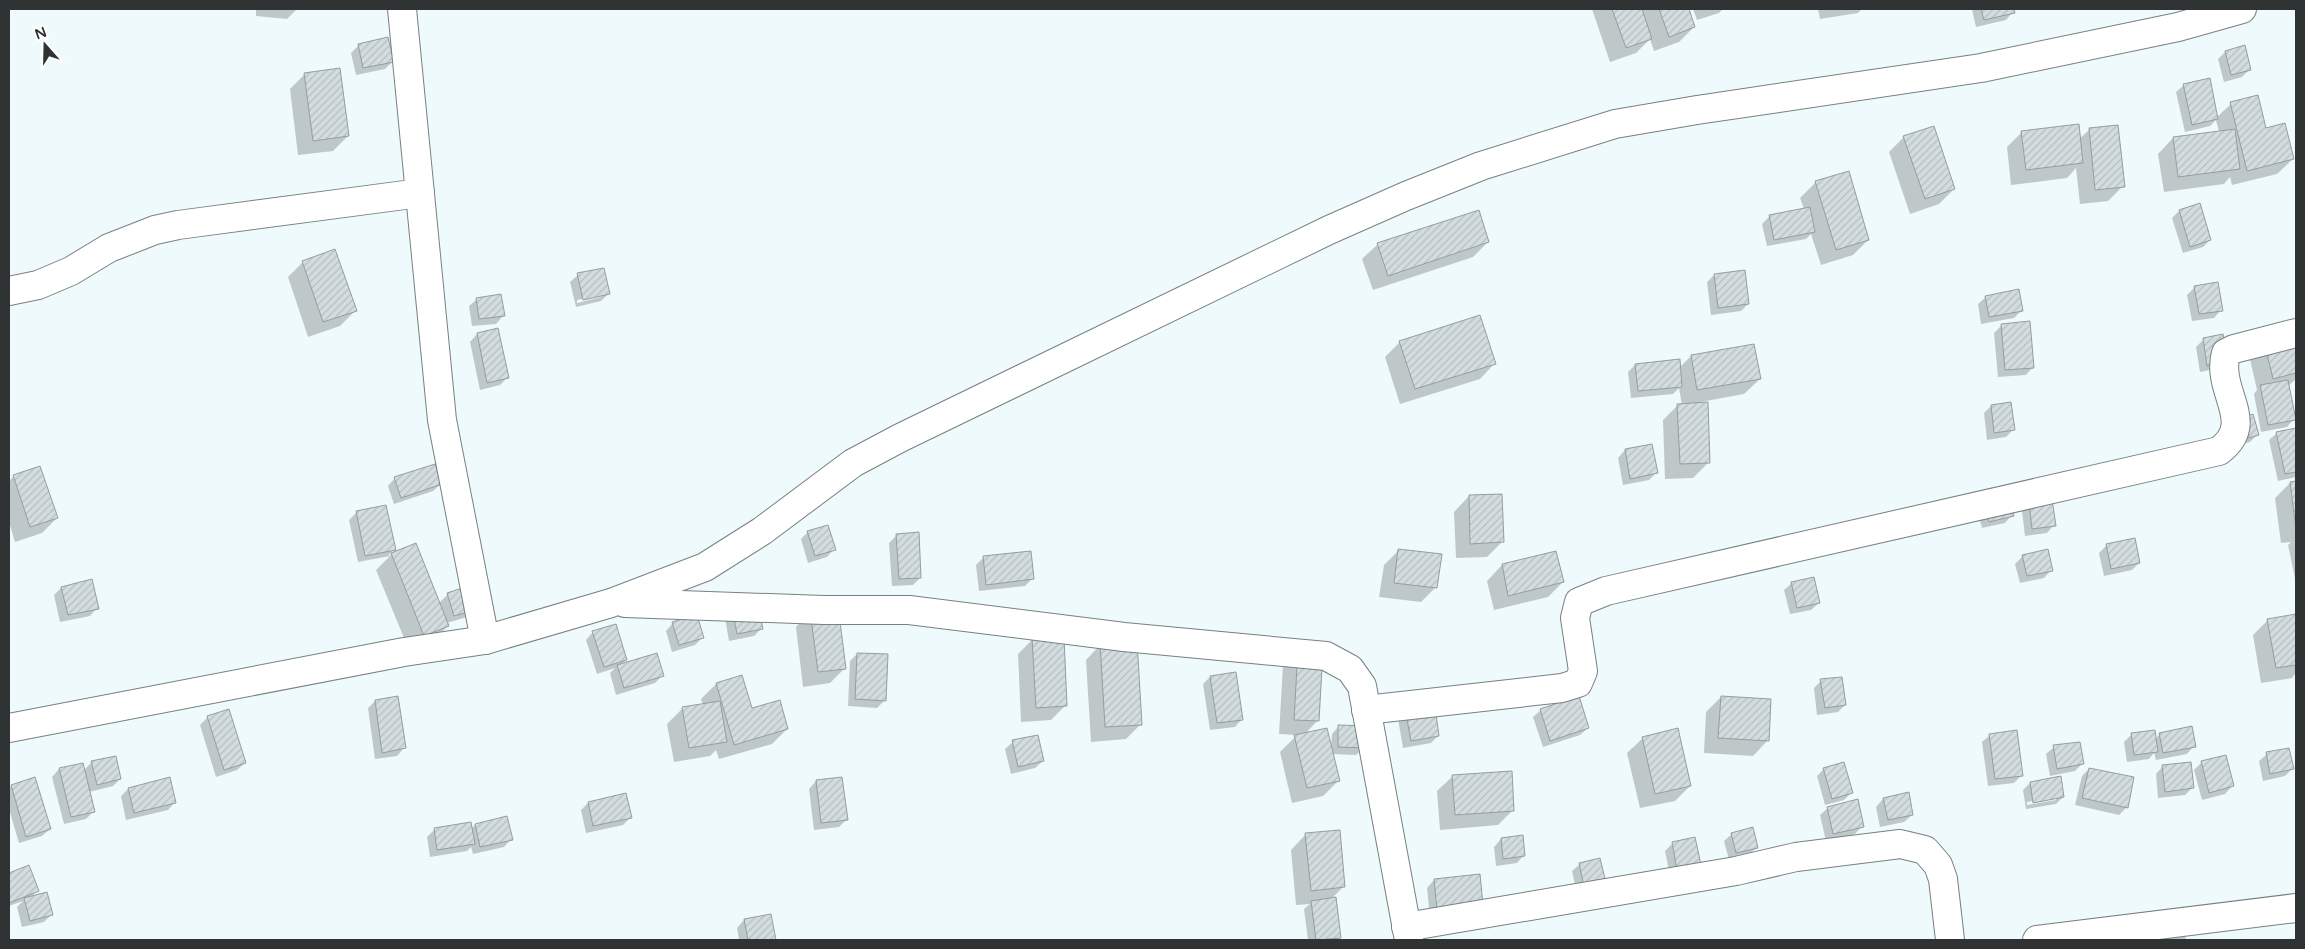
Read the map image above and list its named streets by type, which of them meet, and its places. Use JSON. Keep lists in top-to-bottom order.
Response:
{
  "north": "top"
}
